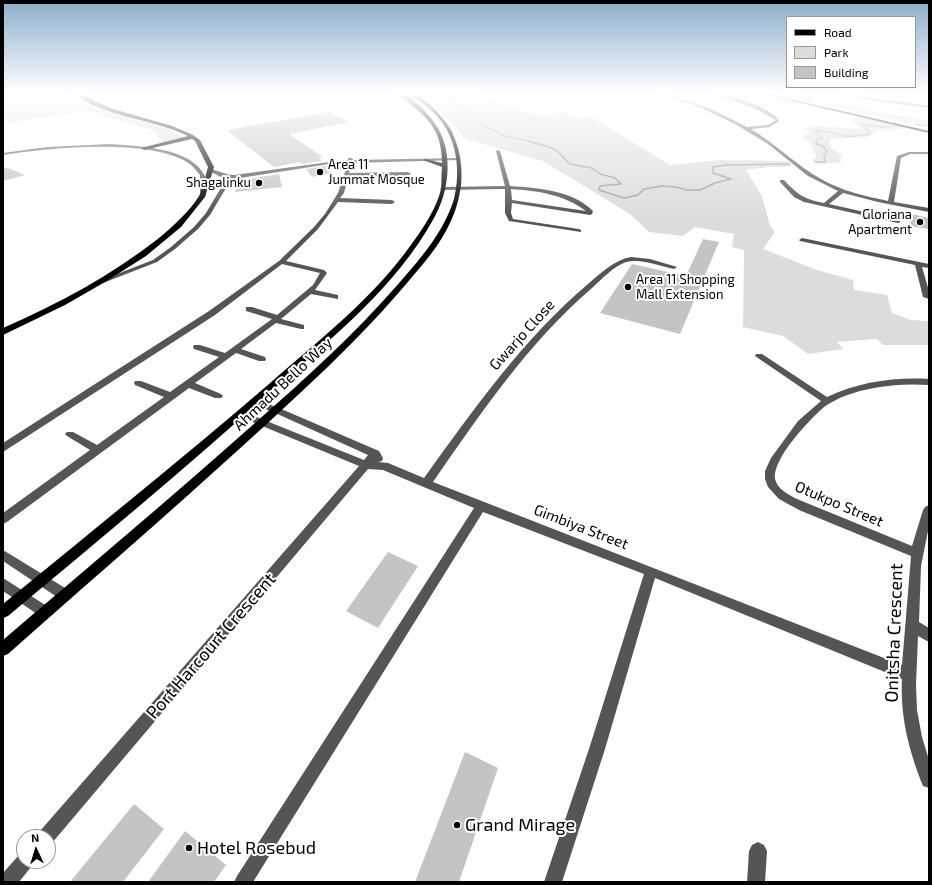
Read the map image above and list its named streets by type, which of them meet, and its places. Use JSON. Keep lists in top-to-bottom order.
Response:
{
  "streets": {
    "main road": ["Ahmadu Bello Way"],
    "street": [
      "Gwarjo Close",
      "Otukpo Street",
      "Gimbiya Street",
      "Onitsha Crescent",
      "Port Harcourt Crescent"
    ]
  },
  "crossings": [
    ["Gwarjo Close", "Gimbiya Street"],
    ["Ahmadu Bello Way", "Gimbiya Street"],
    ["Otukpo Street", "Onitsha Crescent"],
    ["Gimbiya Street", "Onitsha Crescent"],
    ["Gimbiya Street", "Port Harcourt Crescent"]
  ],
  "places": [
    "Area 11 Jummat Mosque",
    "Shagalinku",
    "Gloriana Apartment",
    "Area 11 Shopping Mall Extension",
    "Grand Mirage",
    "Hotel Rosebud"
  ],
  "legend": ["Road", "Park", "Building"],
  "north": "top"
}
